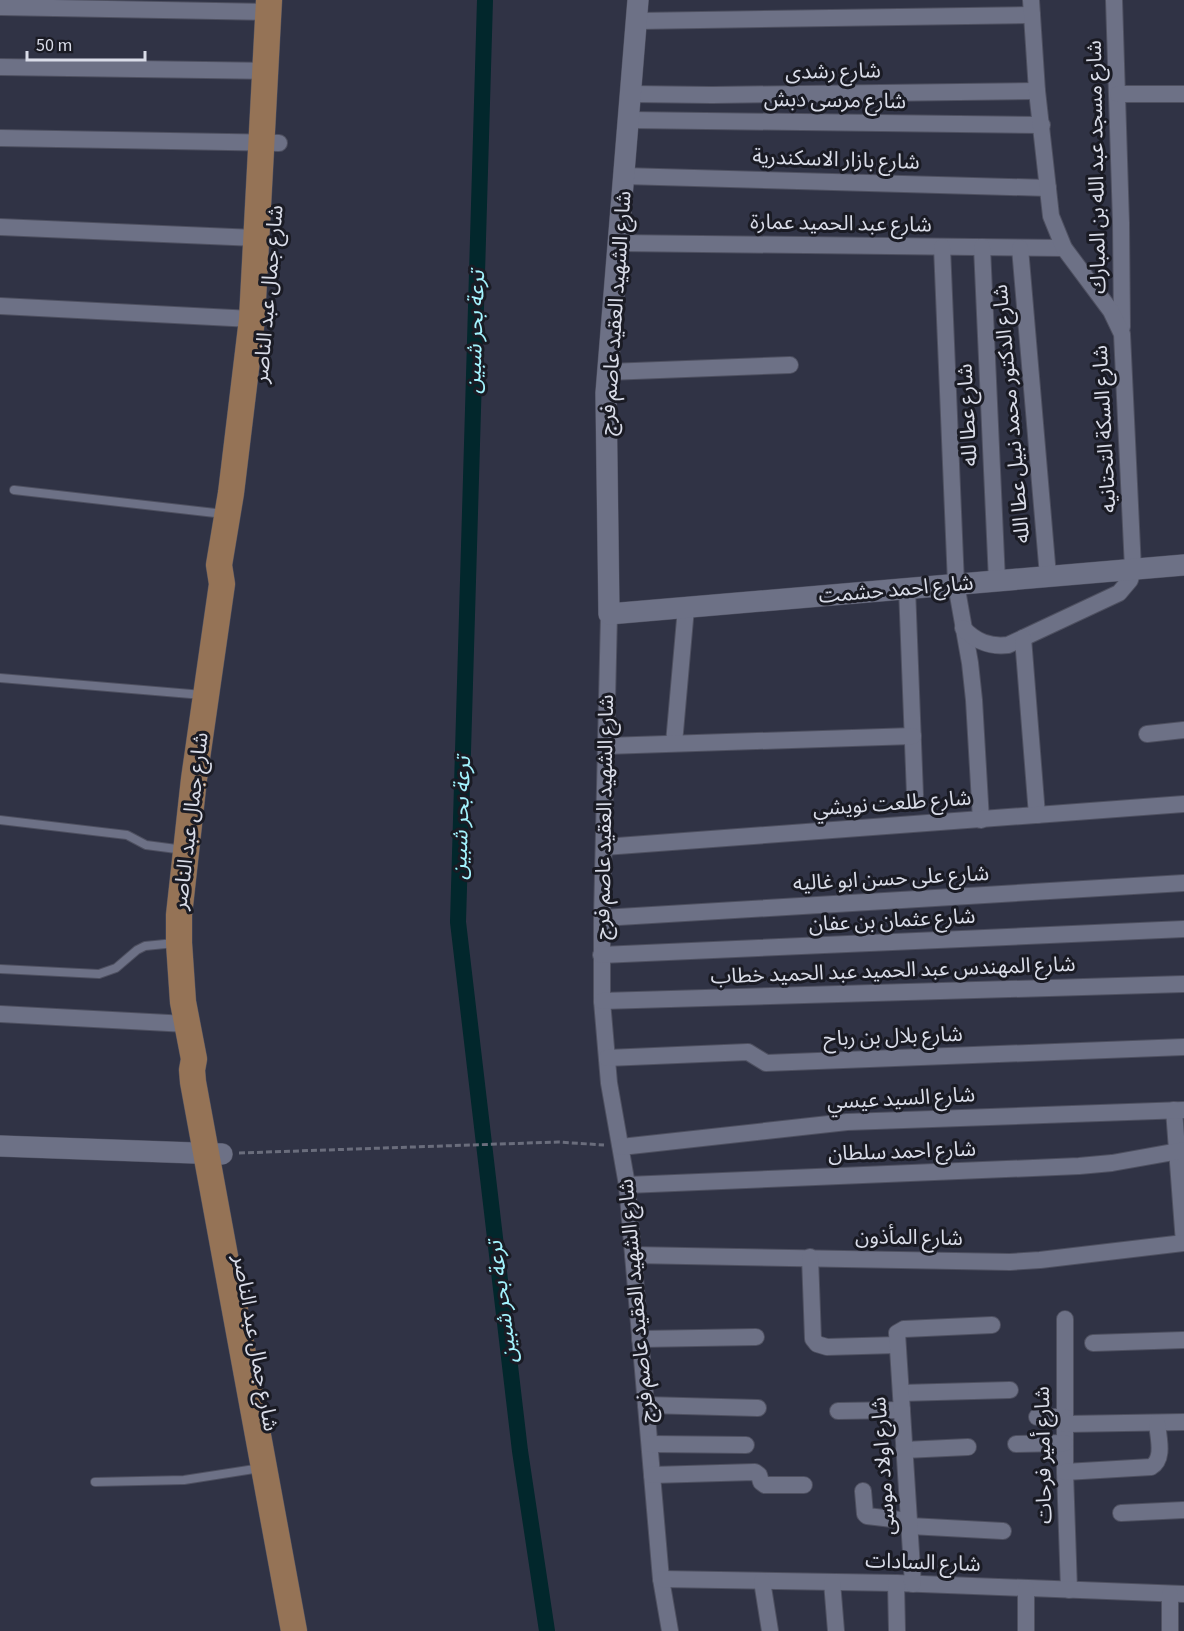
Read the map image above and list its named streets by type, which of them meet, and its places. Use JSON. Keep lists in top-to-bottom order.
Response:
{
  "streets": {
    "main road": ["شارع جمال عبد الناصر"],
    "street": [
      "شارع رشدى",
      "شارع مرسى دبش",
      "شارع بازار الاسكندرية",
      "شارع مسجد عبد الله بن المبارك",
      "شارع عبد الحميد عمارة",
      "شارع الشهيد العقيد عاصم فرج",
      "شارع الدكتور محمد نبيل عطا الله",
      "شارع عطا لله",
      "شارع السكة التحتانيه",
      "شارع احمد حشمت",
      "شارع طلعت نويشي",
      "شارع على حسن ابو غاليه",
      "شارع عثمان بن عفان",
      "شارع المهندس عبد الحميد عبد الحميد خطاب",
      "شارع بلال بن رباح",
      "شارع السيد عيسي",
      "شارع احمد سلطان",
      "شارع المأذون",
      "شارع أمير فرحات",
      "شارع اولاد موسى",
      "شارع السادات"
    ]
  },
  "crossings": [
    ["شارع رشدى", "شارع الشهيد العقيد عاصم فرج"],
    ["شارع رشدى", "شارع السكة التحتانيه"],
    ["شارع مرسى دبش", "شارع الشهيد العقيد عاصم فرج"],
    ["شارع مرسى دبش", "شارع السكة التحتانيه"],
    ["شارع بازار الاسكندرية", "شارع الشهيد العقيد عاصم فرج"],
    ["شارع بازار الاسكندرية", "شارع السكة التحتانيه"],
    ["شارع مسجد عبد الله بن المبارك", "شارع السكة التحتانيه"],
    ["شارع عبد الحميد عمارة", "شارع الشهيد العقيد عاصم فرج"],
    ["شارع عبد الحميد عمارة", "شارع الدكتور محمد نبيل عطا الله"],
    ["شارع عبد الحميد عمارة", "شارع عطا لله"],
    ["شارع عبد الحميد عمارة", "شارع السكة التحتانيه"],
    ["شارع الشهيد العقيد عاصم فرج", "شارع احمد حشمت"],
    ["شارع الشهيد العقيد عاصم فرج", "شارع طلعت نويشي"],
    ["شارع الشهيد العقيد عاصم فرج", "شارع على حسن ابو غاليه"],
    ["شارع الشهيد العقيد عاصم فرج", "شارع عثمان بن عفان"],
    ["شارع الشهيد العقيد عاصم فرج", "شارع المهندس عبد الحميد عبد الحميد خطاب"],
    ["شارع الشهيد العقيد عاصم فرج", "شارع بلال بن رباح"],
    ["شارع الشهيد العقيد عاصم فرج", "شارع السيد عيسي"],
    ["شارع الشهيد العقيد عاصم فرج", "شارع احمد سلطان"],
    ["شارع الشهيد العقيد عاصم فرج", "شارع المأذون"],
    ["شارع الشهيد العقيد عاصم فرج", "شارع السادات"],
    ["شارع الدكتور محمد نبيل عطا الله", "شارع احمد حشمت"],
    ["شارع عطا لله", "شارع احمد حشمت"],
    ["شارع السكة التحتانيه", "شارع احمد حشمت"],
    ["شارع أمير فرحات", "شارع السادات"],
    ["شارع اولاد موسى", "شارع السادات"]
  ],
  "water": ["ترعة بحر شبين"],
  "scale_bar": "50 m"
}
